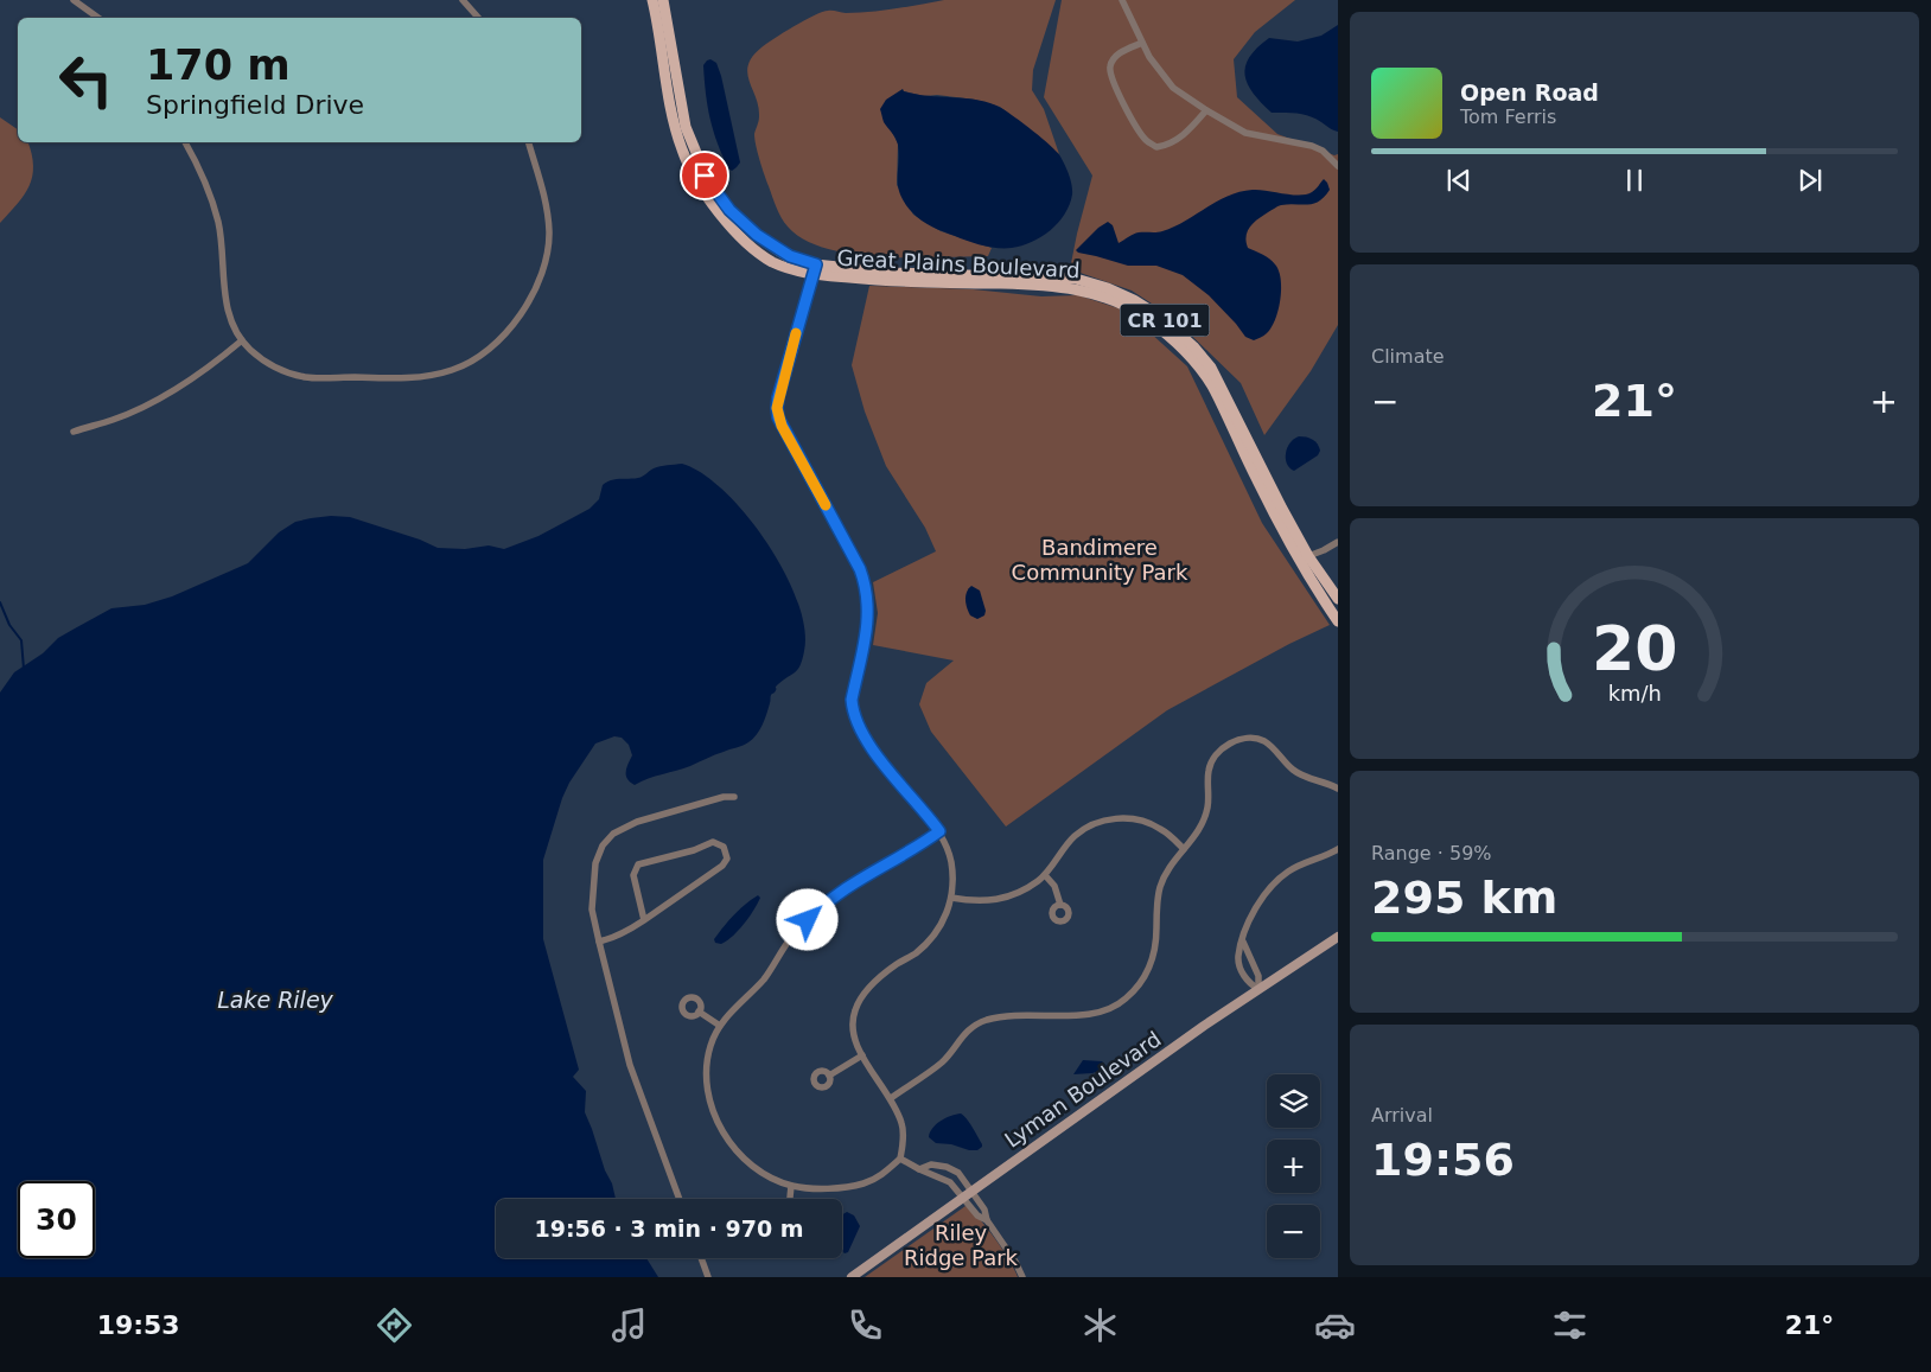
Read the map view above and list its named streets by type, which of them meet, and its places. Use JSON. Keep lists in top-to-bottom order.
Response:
{
  "streets": {
    "main road": ["Great Plains Boulevard", "CR 101"],
    "street": ["Lyman Boulevard"]
  },
  "water": ["Lake Riley"],
  "parks": ["Bandimere Community Park", "Riley Ridge Park"],
  "page": {
    "turn": ["170 m", "Springfield Drive"],
    "song": ["Open Road", "Tom Ferris"],
    "tile": [
      "Climate",
      ["Range · 59%", "295 km"],
      ["Arrival", "19:56"]
    ],
    "heat": ["−", "21°", "+"],
    "map_buttons": ["+", "−"],
    "limit": "30",
    "trip": "19:56 · 3 min · 970 m",
    "tabs": ["19:53", "21°"],
    "gauge": ["20", "km/h"]
  }
}
